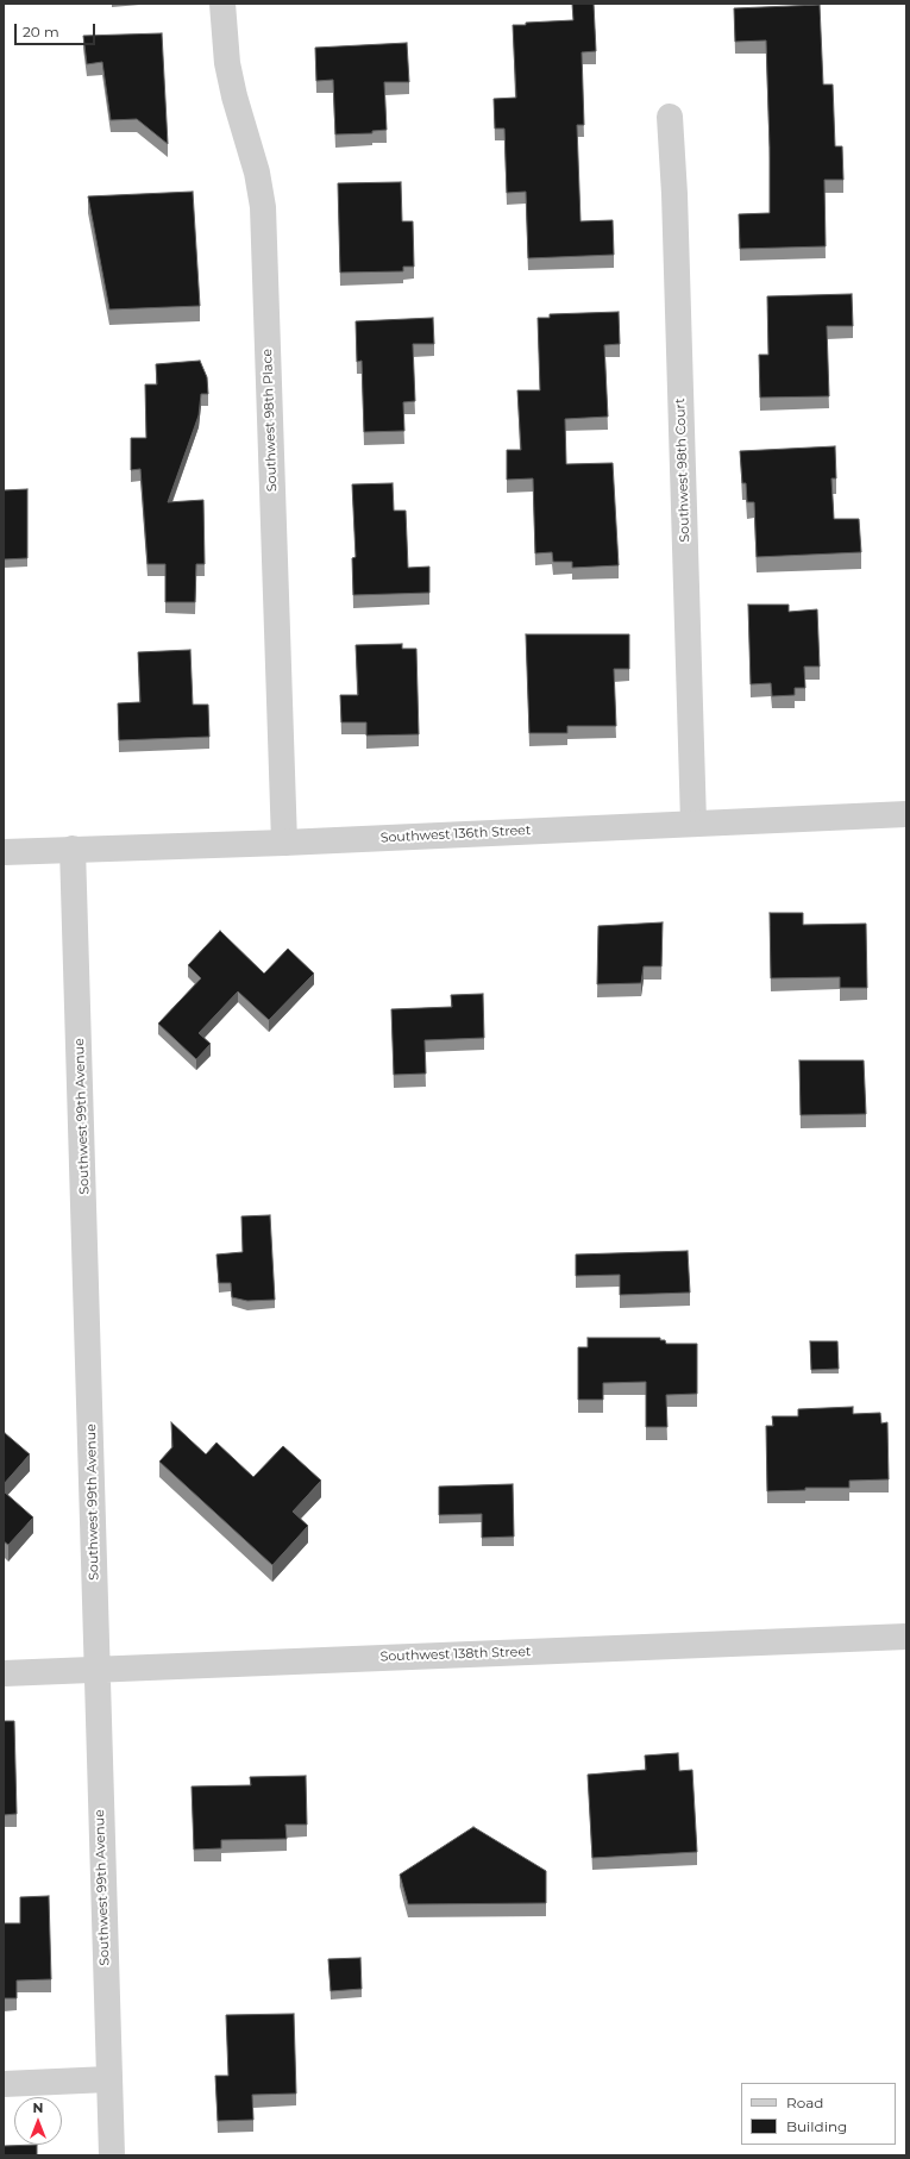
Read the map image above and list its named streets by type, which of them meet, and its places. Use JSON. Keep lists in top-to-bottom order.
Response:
{
  "streets": {
    "street": [
      "Southwest 98th Place",
      "Southwest 98th Court",
      "Southwest 136th Street",
      "Southwest 99th Avenue",
      "Southwest 138th Street"
    ]
  },
  "crossings": [
    ["Southwest 98th Place", "Southwest 136th Street"],
    ["Southwest 98th Court", "Southwest 136th Street"],
    ["Southwest 136th Street", "Southwest 99th Avenue"],
    ["Southwest 99th Avenue", "Southwest 138th Street"]
  ],
  "legend": ["Road", "Building"],
  "scale_bar": "20 m",
  "north": "top"
}
